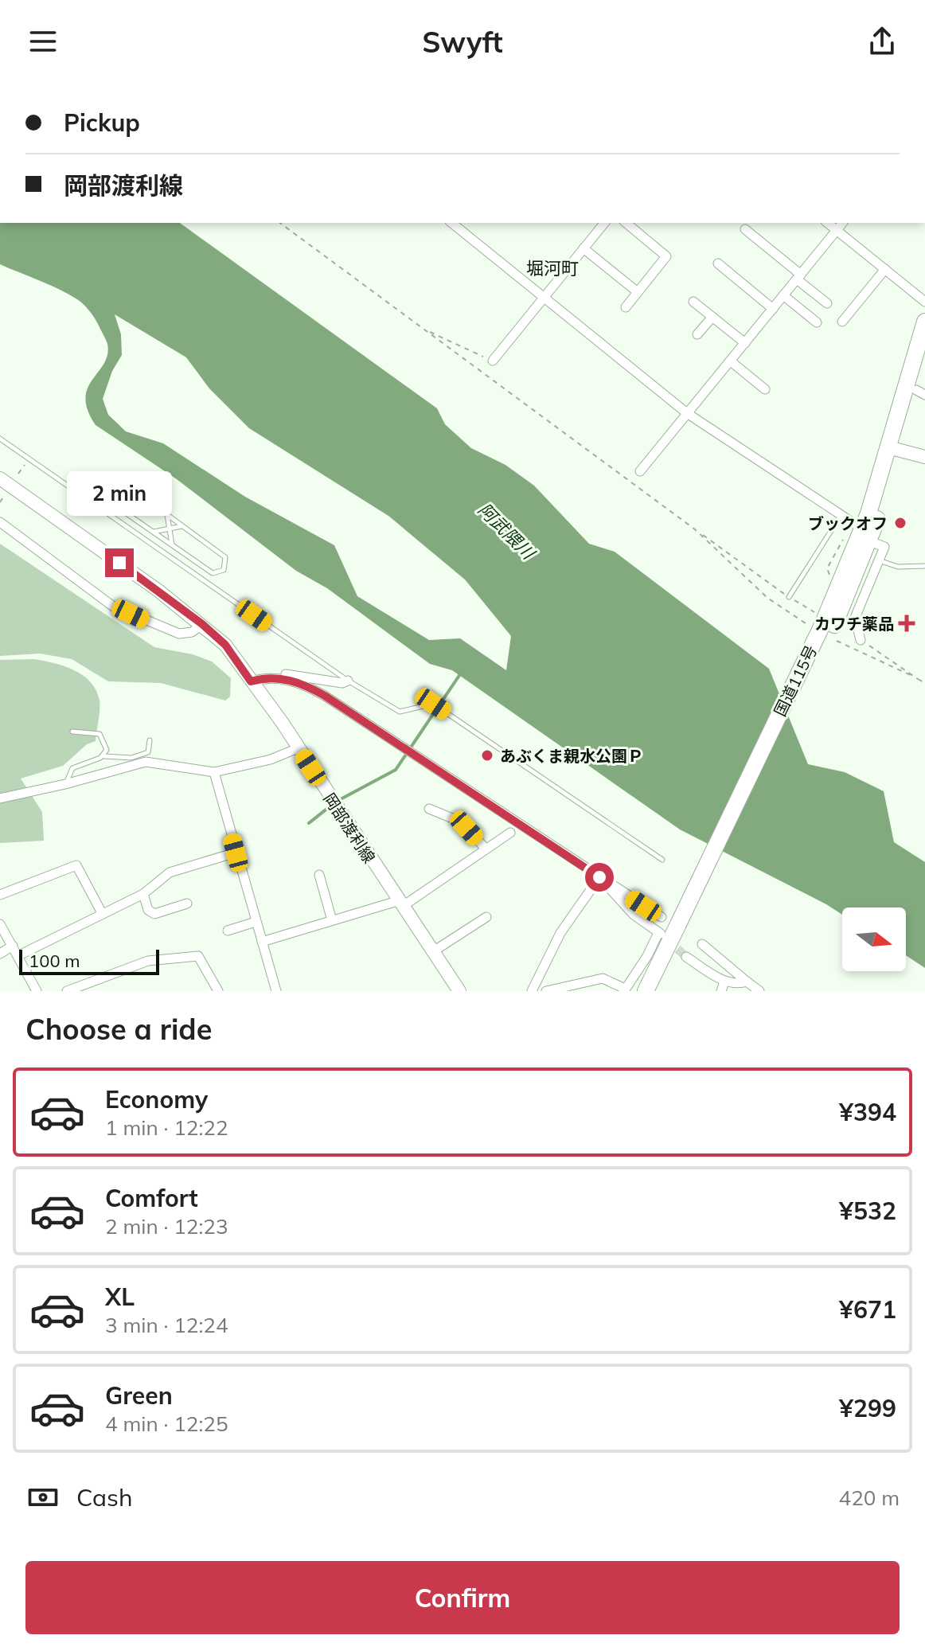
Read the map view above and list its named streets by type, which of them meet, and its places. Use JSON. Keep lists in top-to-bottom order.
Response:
{
  "streets": {
    "highway": ["国道115号"],
    "main road": ["岡部渡利線"]
  },
  "districts": ["堀河町"],
  "water": ["阿武隈川"],
  "places": {
    "other": ["ブックオフ", "あぶくま親水公園Ｐ"],
    "health": ["カワチ薬品"]
  },
  "scale_bar": "100 m",
  "north": "right",
  "page": {
    "header": "Swyft",
    "banner": ["Pickup", "岡部渡利線"],
    "bubble": "2 min",
    "scale": "100 m",
    "heading": "Choose a ride",
    "list": [
      {
        "name": "Economy",
        "note": "1 min · 12:22",
        "value": "¥394"
      },
      {
        "name": "Comfort",
        "note": "2 min · 12:23",
        "value": "¥532"
      },
      {
        "name": "XL",
        "note": "3 min · 12:24",
        "value": "¥671"
      },
      {
        "name": "Green",
        "note": "4 min · 12:25",
        "value": "¥299"
      }
    ],
    "pay": ["Cash", "420 m"],
    "buttons": "Confirm"
  }
}
